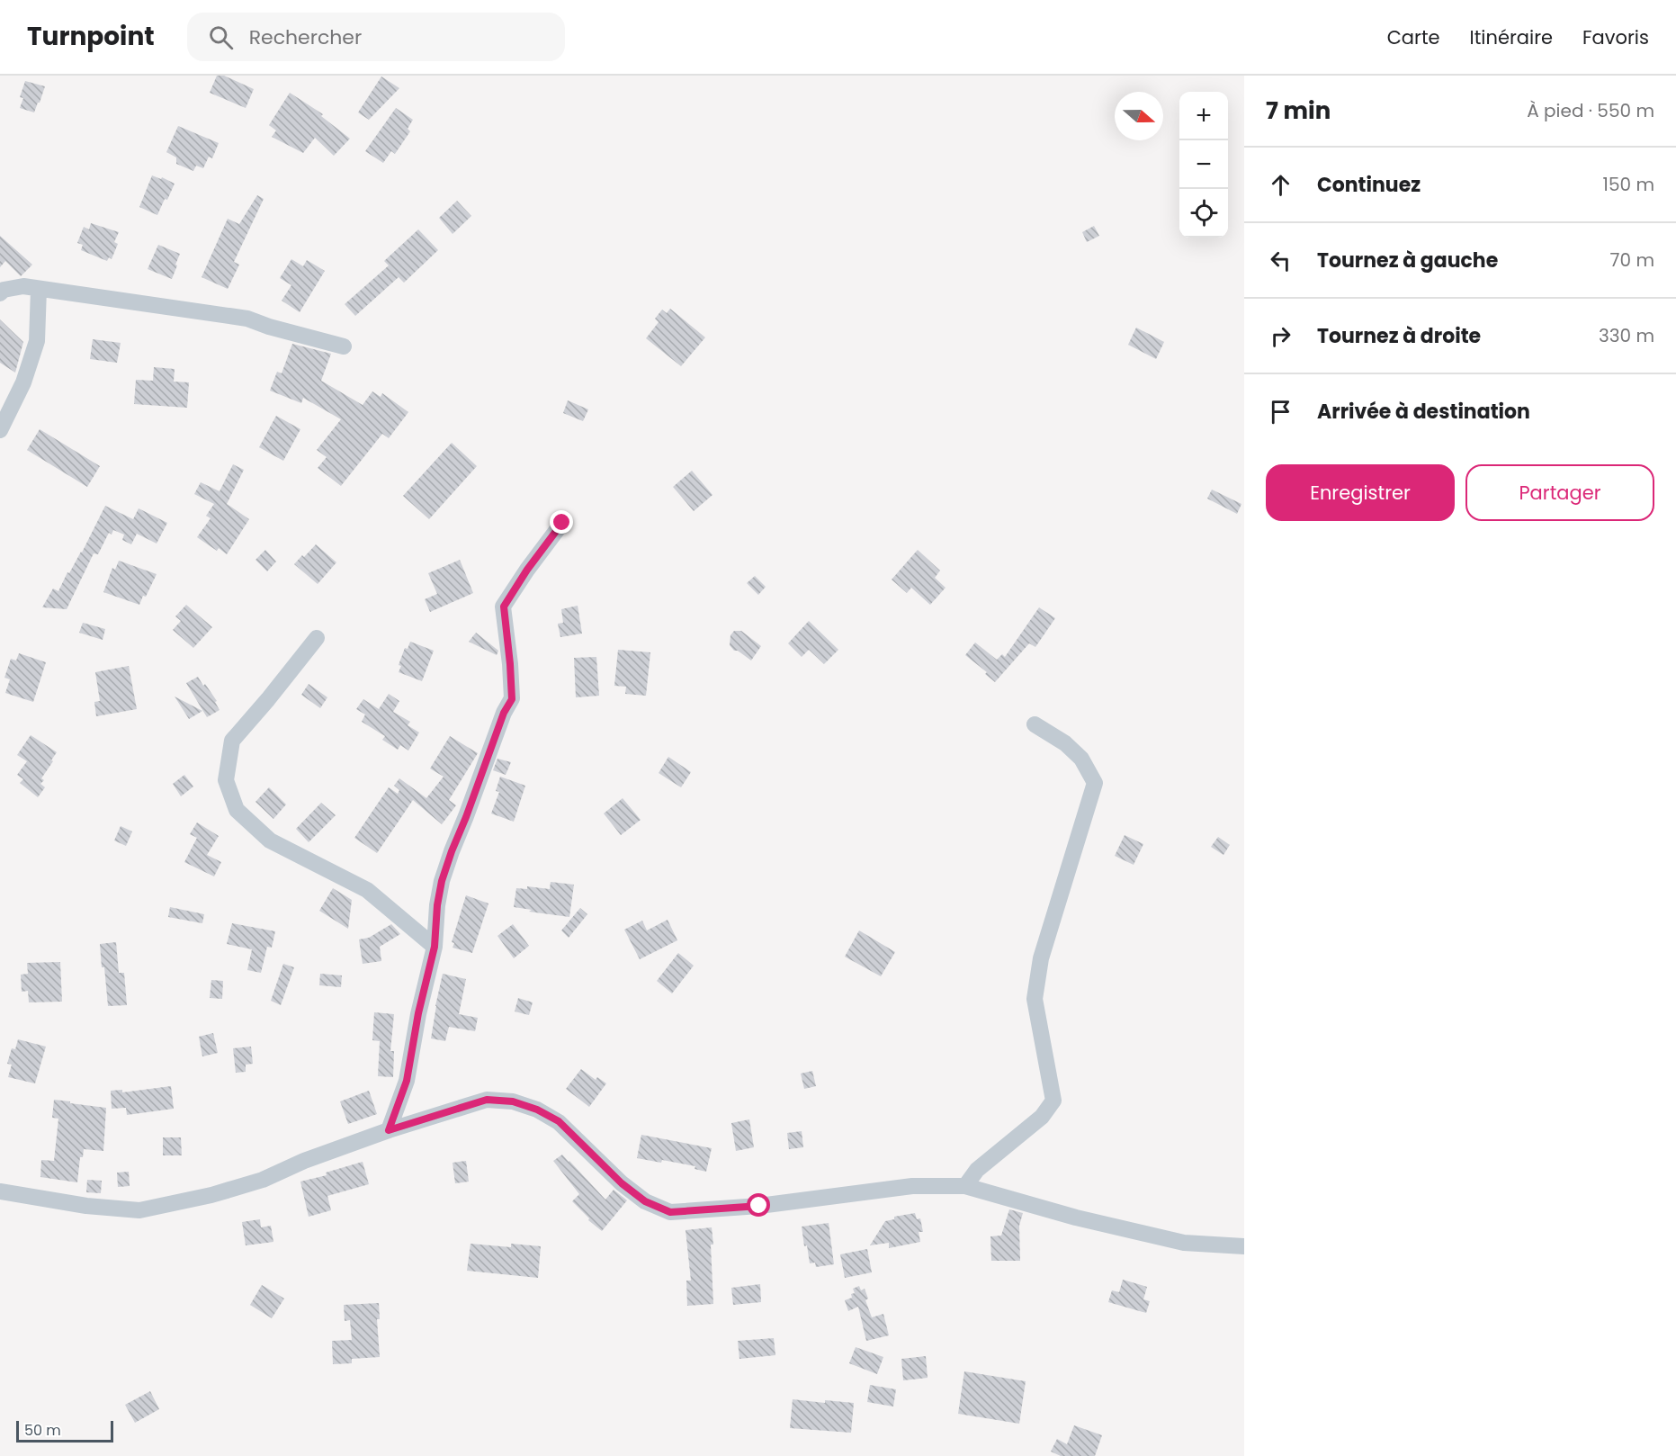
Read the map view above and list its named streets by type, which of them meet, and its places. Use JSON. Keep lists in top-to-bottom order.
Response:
{
  "scale_bar": "50 m",
  "north": "right",
  "page": {
    "header": "Turnpoint",
    "search": "Rechercher",
    "nav": ["Carte", "Itinéraire", "Favoris"],
    "heading": ["7 min", "À pied · 550 m"],
    "map_buttons": ["+", "−"],
    "list": [
      ["Continuez", "150 m"],
      ["Tournez à gauche", "70 m"],
      ["Tournez à droite", "330 m"],
      "Arrivée à destination"
    ],
    "buttons": ["Enregistrer", "Partager"],
    "scale": "50 m"
  }
}
